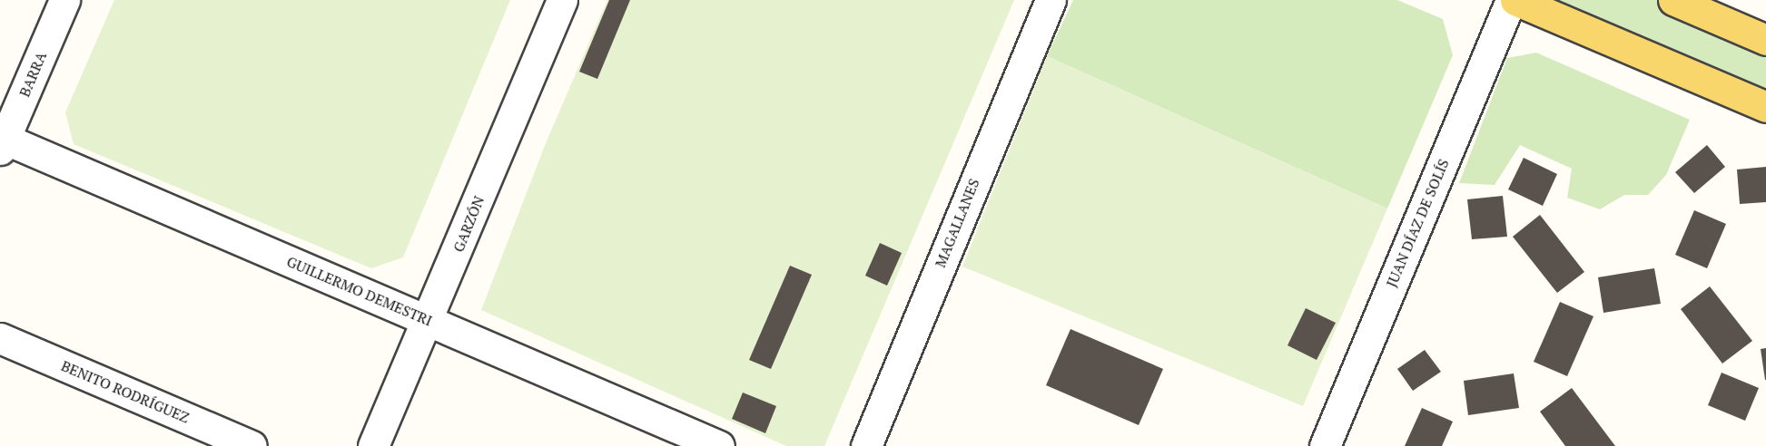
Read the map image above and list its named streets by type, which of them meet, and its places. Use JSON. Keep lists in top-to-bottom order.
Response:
{
  "streets": {
    "street": [
      "BARRA",
      "MAGALLANES",
      "JUAN DÍAZ DE SOLÍS",
      "GARZÓN",
      "GUILLERMO DEMESTRI",
      "BENITO RODRÍGUEZ"
    ]
  },
  "crossings": [
    ["BARRA", "GUILLERMO DEMESTRI"],
    ["GARZÓN", "GUILLERMO DEMESTRI"]
  ]
}
